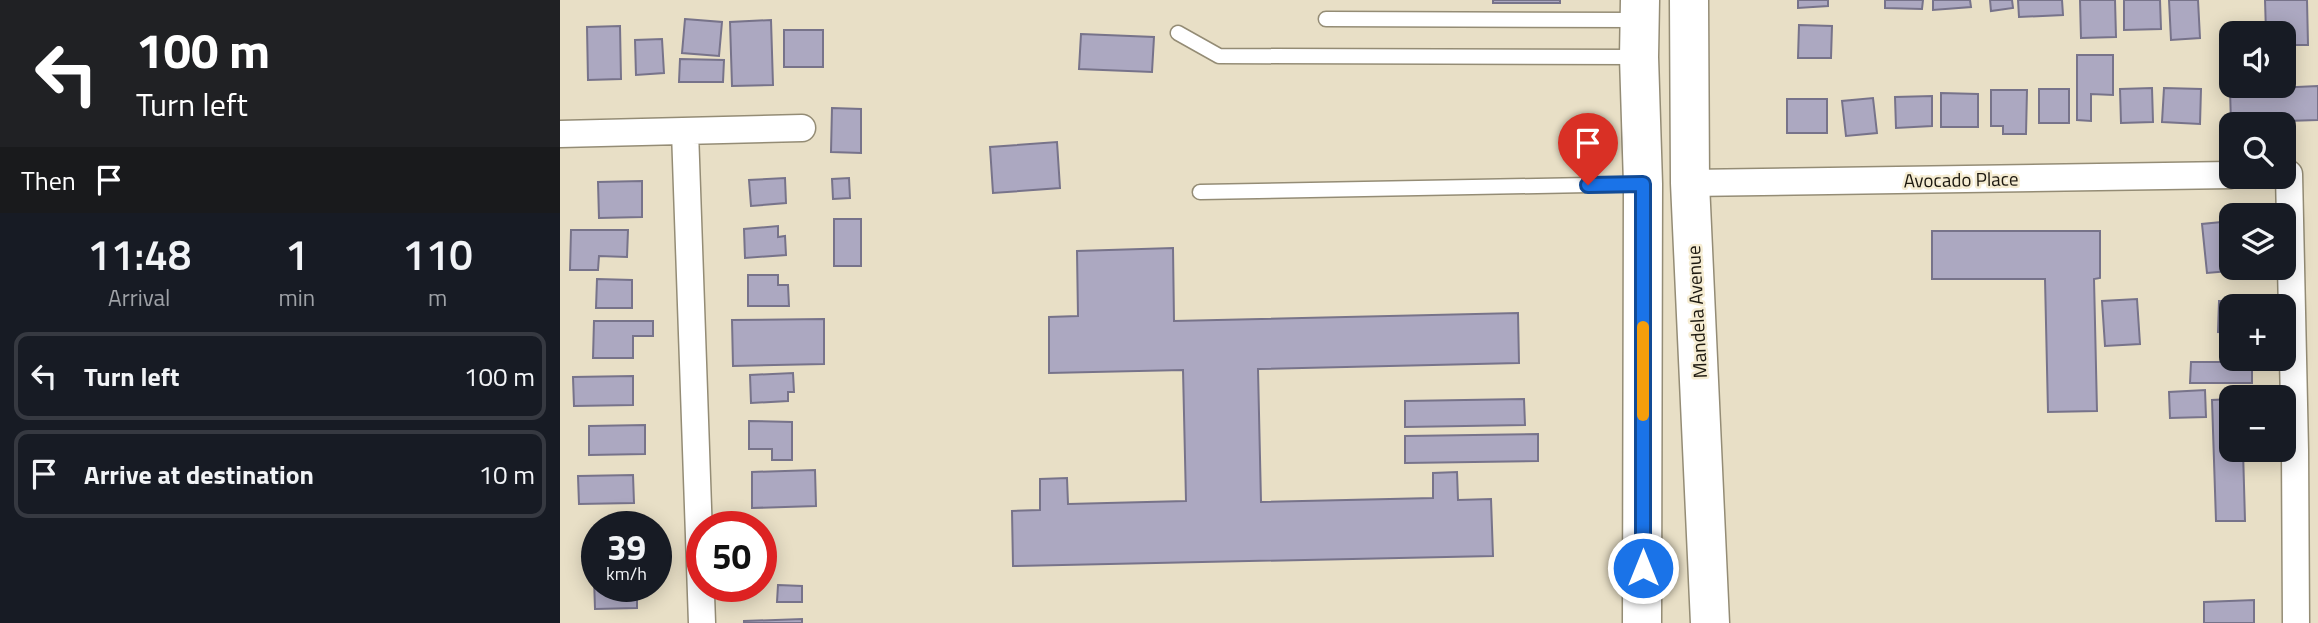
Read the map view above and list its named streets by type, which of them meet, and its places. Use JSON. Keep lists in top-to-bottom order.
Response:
{
  "streets": {
    "main road": ["Mandela Avenue"],
    "street": ["Avocado Place"]
  },
  "crossings": [
    ["Avocado Place", "Mandela Avenue"]
  ],
  "page": {
    "turn": ["100 m", "Turn left"],
    "map_buttons": ["+", "−"],
    "then": "Then",
    "eta": [
      "11:48",
      "Arrival",
      "1",
      "min",
      "110",
      "m"
    ],
    "list": [
      {
        "name": "Turn left",
        "value": "100 m"
      },
      {
        "name": "Arrive at destination",
        "value": "10 m"
      }
    ],
    "speed": "39 km/h",
    "limit": "50"
  }
}
